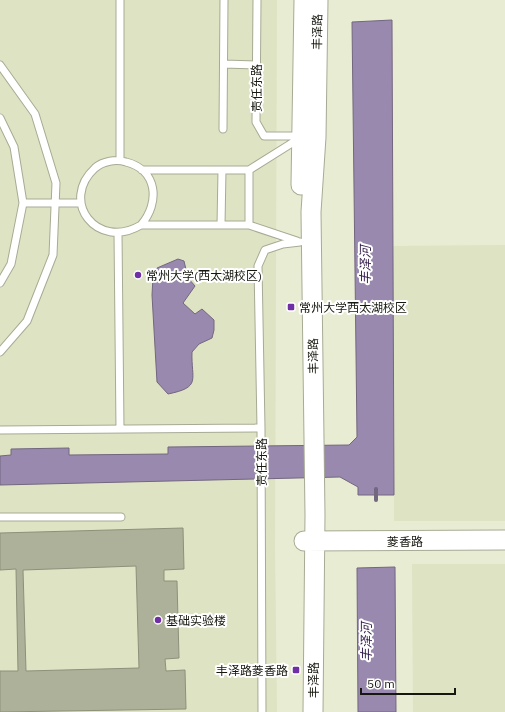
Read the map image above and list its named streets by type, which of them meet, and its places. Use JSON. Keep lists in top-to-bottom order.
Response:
{
  "streets": {
    "street": ["丰泽路", "菱香路"],
    "lane": ["责任东路"]
  },
  "crossings": [
    ["丰泽路", "责任东路"],
    ["丰泽路", "菱香路"]
  ],
  "water": ["丰泽河"],
  "places": {
    "other": ["常州大学(西太湖校区)", "基础实验楼"],
    "transit": ["常州大学西太湖校区", "丰泽路菱香路"]
  },
  "scale_bar": "50 m"
}
